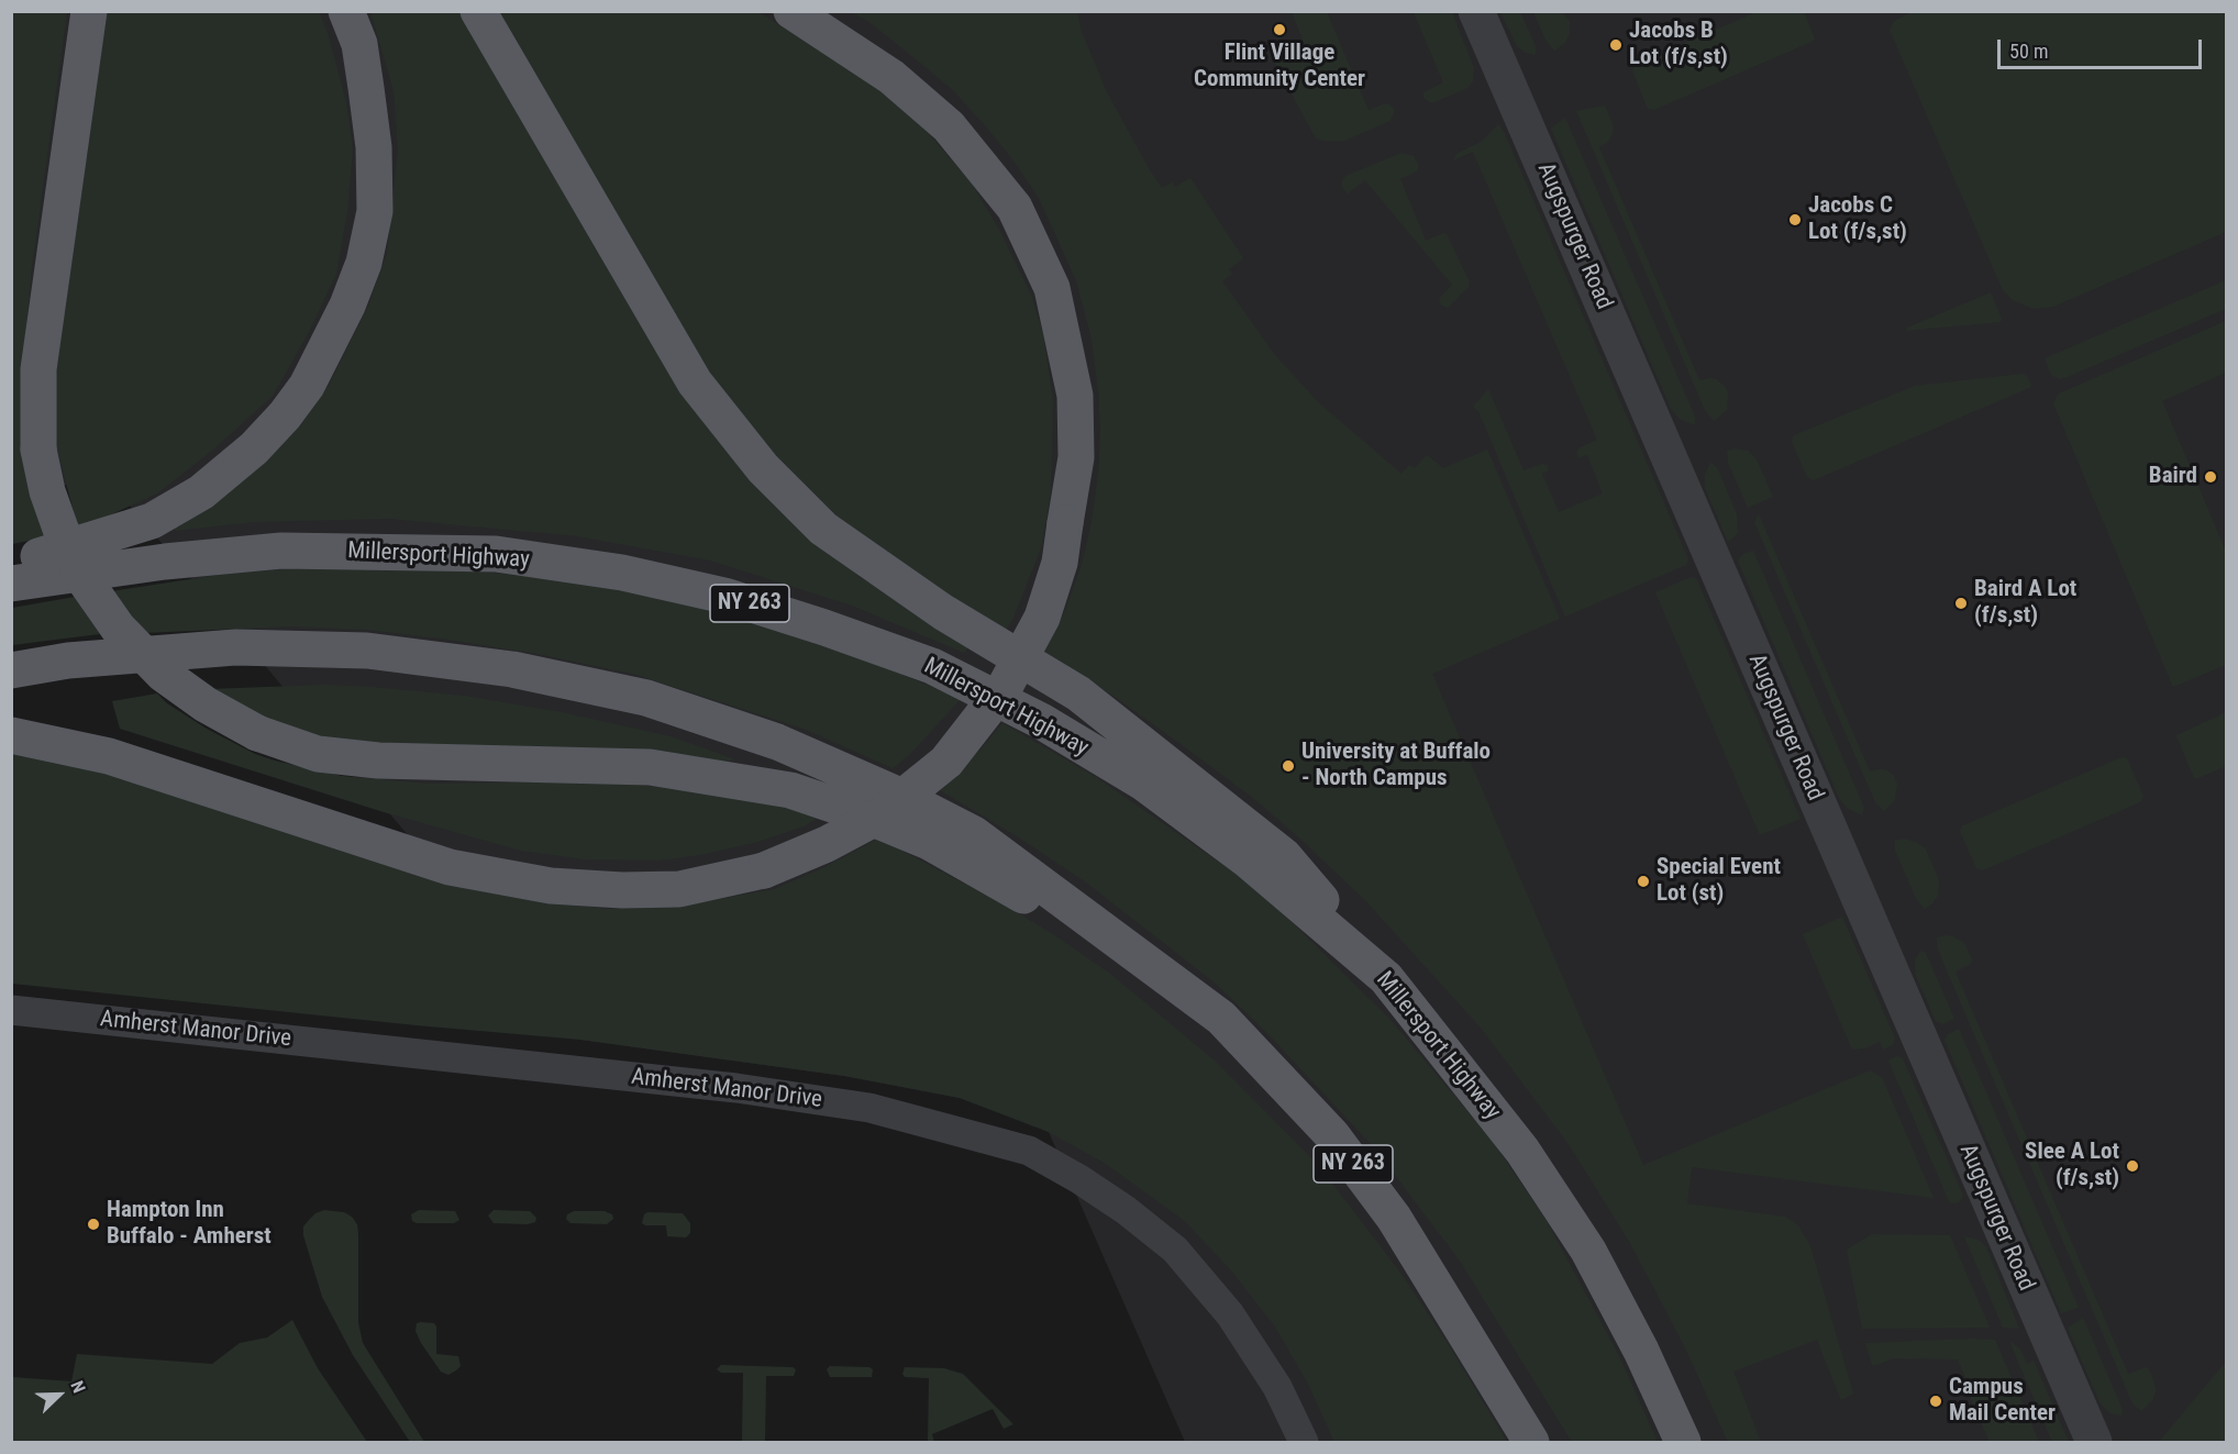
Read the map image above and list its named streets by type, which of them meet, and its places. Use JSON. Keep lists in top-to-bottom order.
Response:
{
  "streets": {
    "main road": ["Millersport Highway", "NY 263"],
    "street": ["Augspurger Road", "Amherst Manor Drive"]
  },
  "places": [
    "Flint Village Community Center",
    "Jacobs B Lot (f/s,st)",
    "Jacobs C Lot (f/s,st)",
    "Baird",
    "Baird A Lot (f/s,st)",
    "University at Buffalo - North Campus",
    "Special Event Lot (st)",
    "Slee A Lot (f/s,st)",
    "Hampton Inn Buffalo - Amherst",
    "Campus Mail Center"
  ],
  "scale_bar": "50 m",
  "north": "top right"
}
